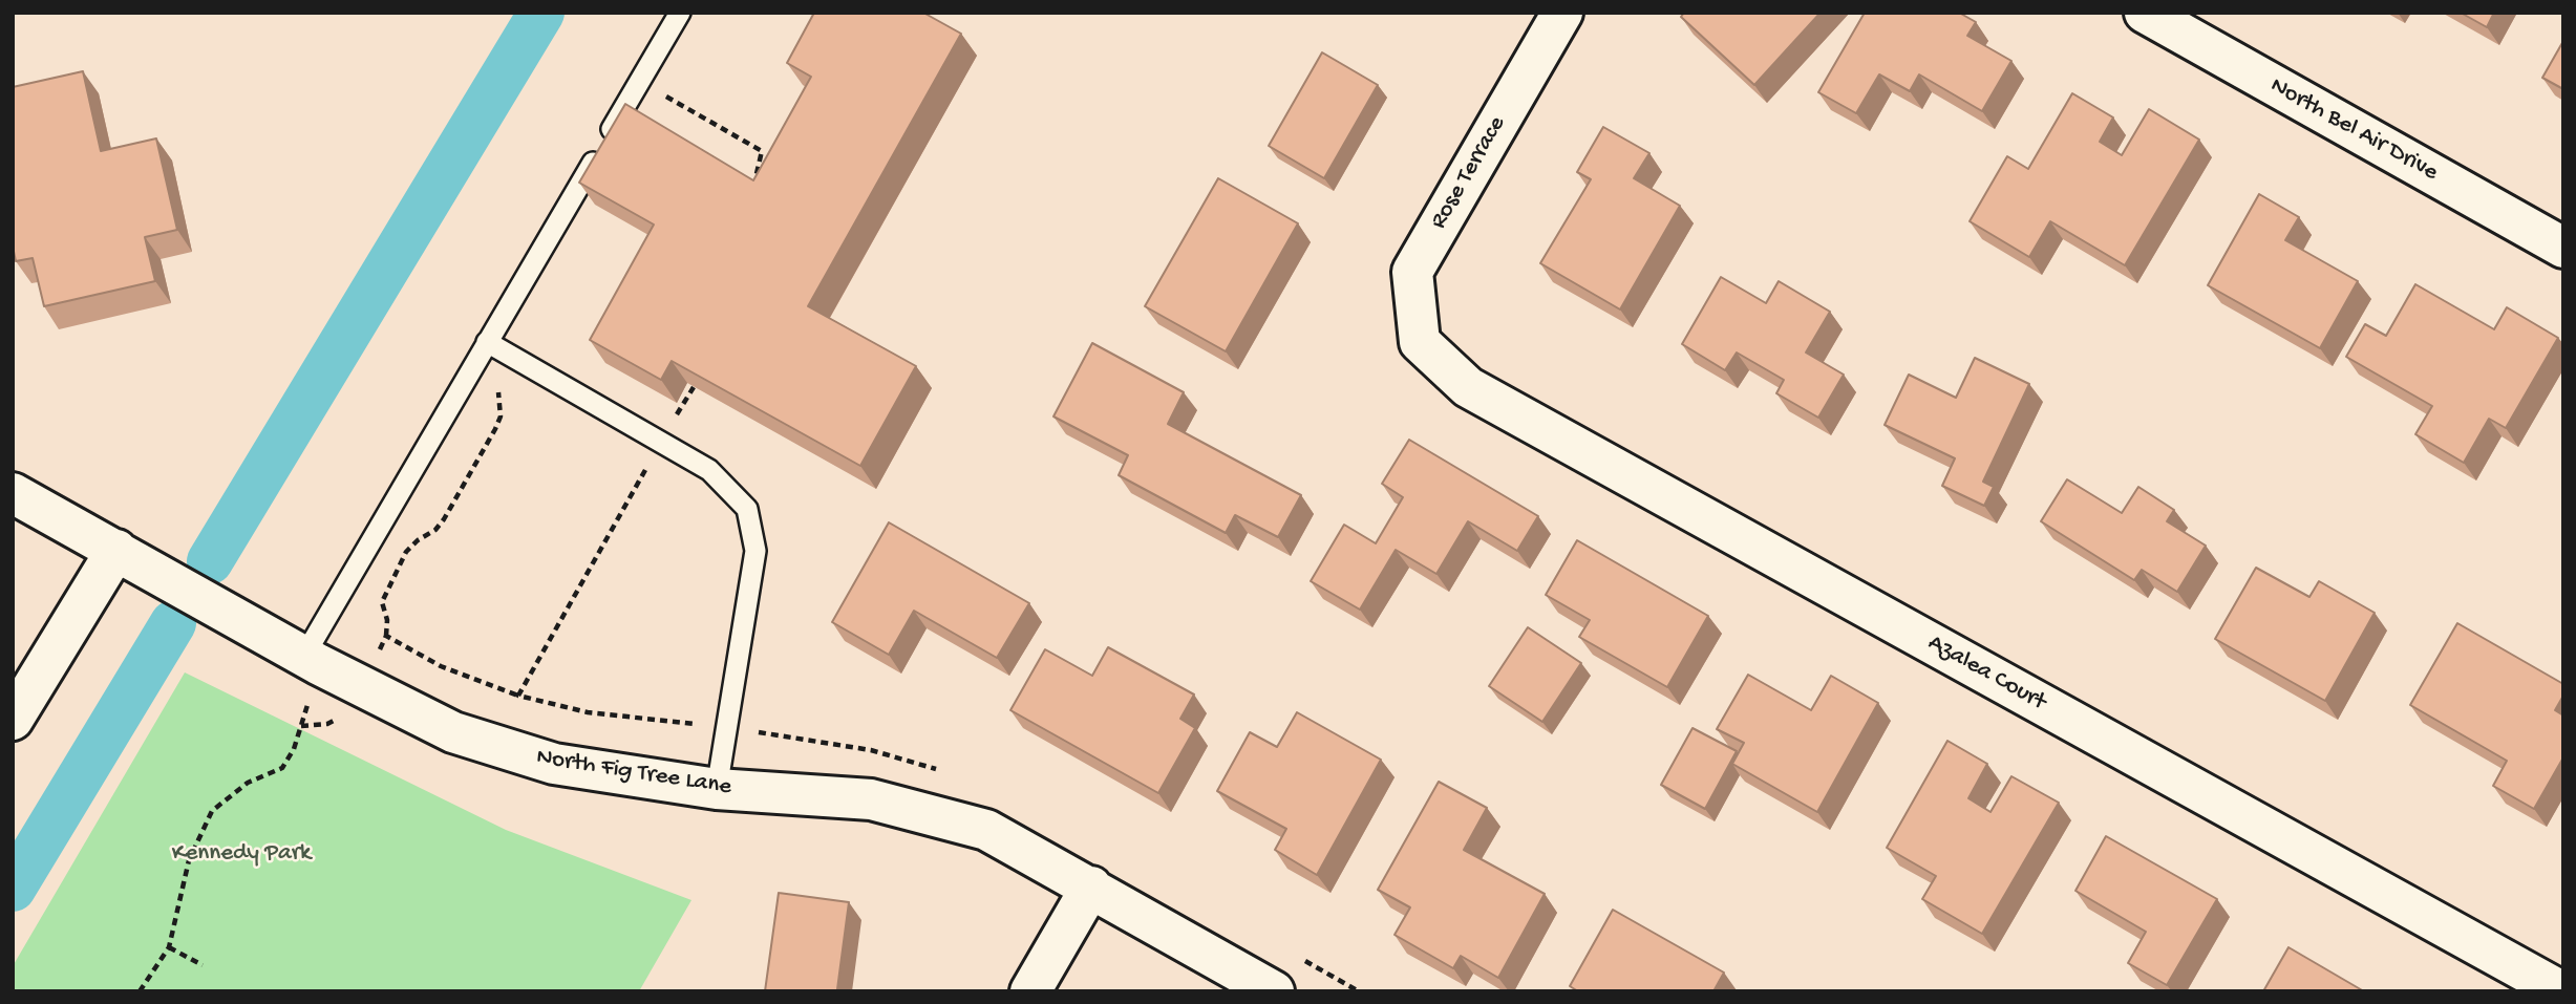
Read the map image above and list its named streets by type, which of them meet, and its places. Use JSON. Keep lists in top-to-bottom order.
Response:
{
  "streets": {
    "street": [
      "North Bel Air Drive",
      "Rose Terrace",
      "Azalea Court",
      "North Fig Tree Lane"
    ]
  },
  "crossings": [
    ["Rose Terrace", "Azalea Court"]
  ],
  "parks": ["Kennedy Park"]
}
